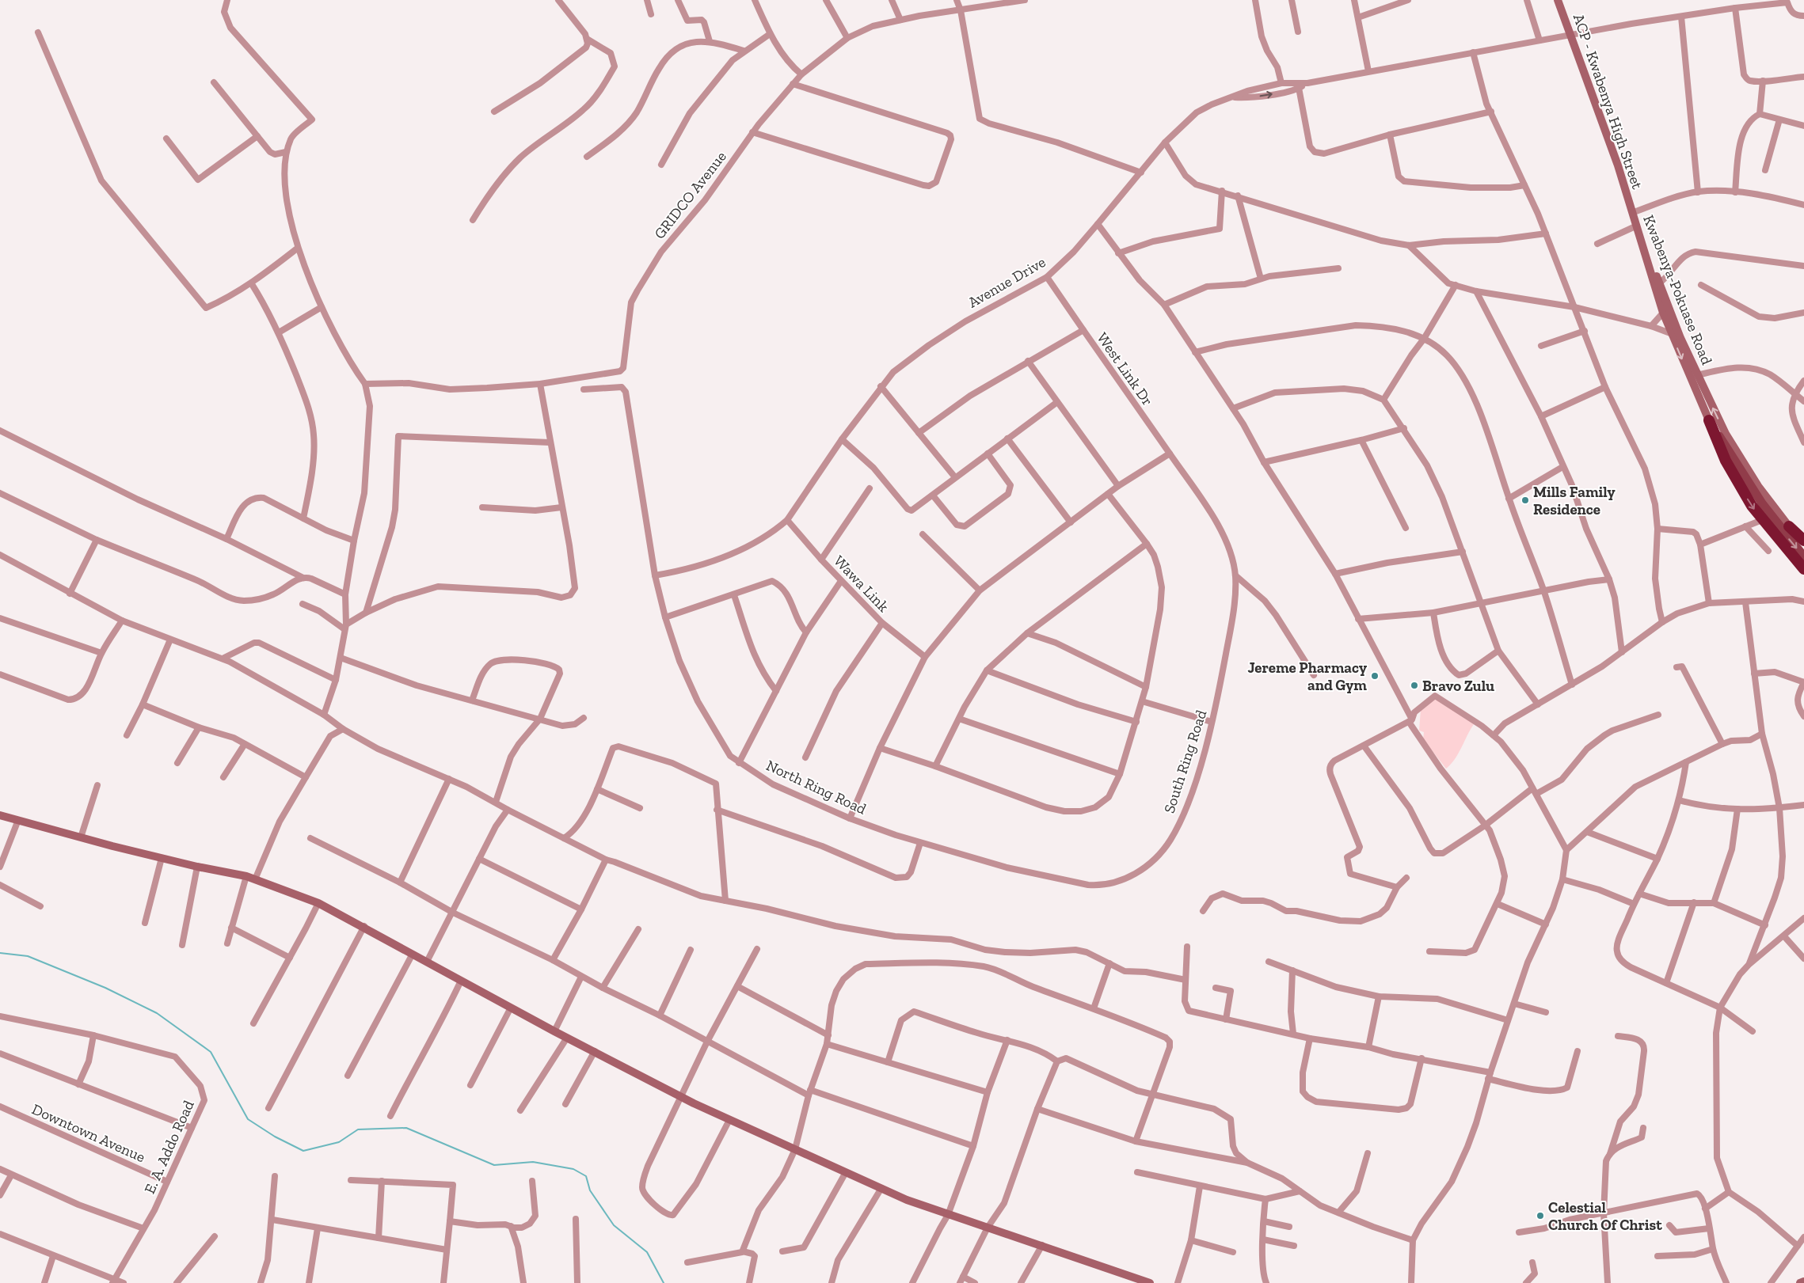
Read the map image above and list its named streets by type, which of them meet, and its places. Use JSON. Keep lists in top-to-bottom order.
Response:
{
  "streets": {
    "main road": ["Kwabenya-Pokuase Road"],
    "street": [
      "ACP - Kwabenya High Street",
      "GRIDCO Avenue",
      "Avenue Drive",
      "West Link Dr",
      "Wawa Link",
      "South Ring Road",
      "North Ring Road",
      "Downtown Avenue",
      "E. A. Addo Road"
    ]
  },
  "crossings": [
    ["ACP - Kwabenya High Street", "Kwabenya-Pokuase Road"],
    ["Avenue Drive", "Wawa Link"],
    ["Avenue Drive", "North Ring Road"],
    ["West Link Dr", "South Ring Road"],
    ["South Ring Road", "North Ring Road"],
    ["Downtown Avenue", "E. A. Addo Road"]
  ],
  "places": [
    "Mills Family Residence",
    "Jereme Pharmacy and Gym",
    "Bravo Zulu",
    "Celestial Church Of Christ"
  ]
}
